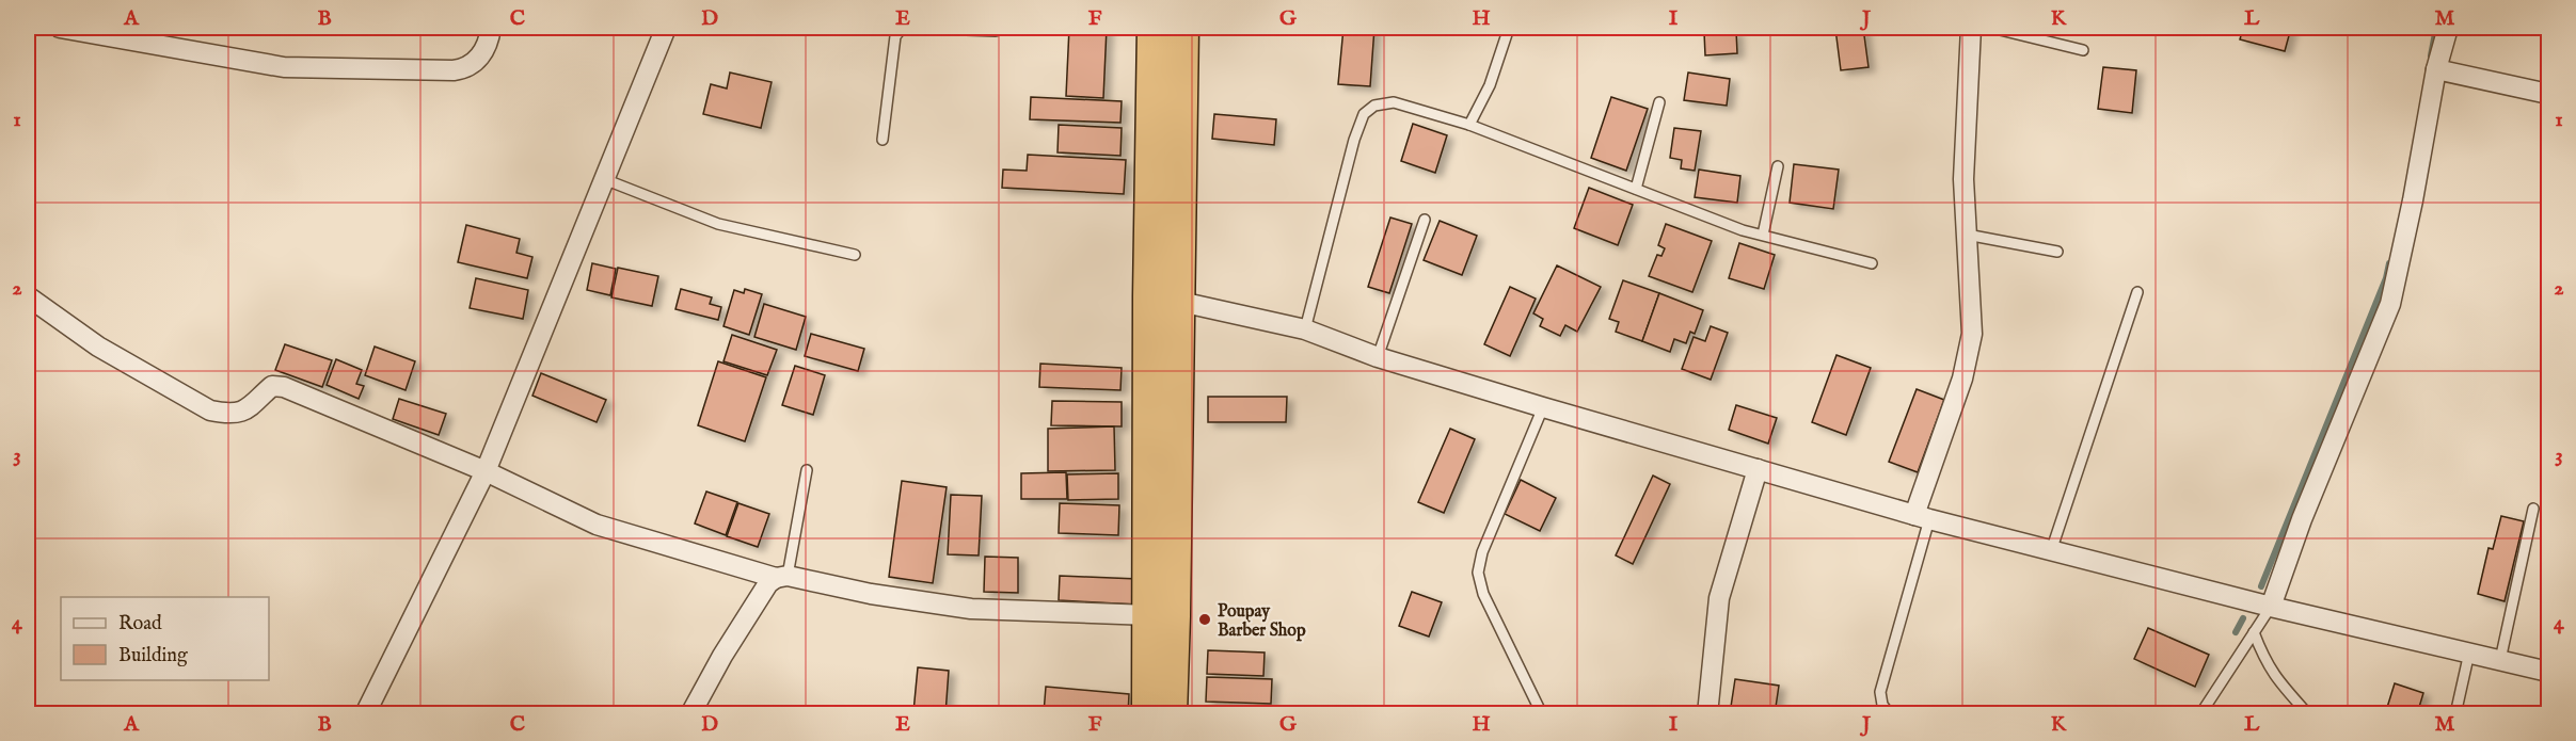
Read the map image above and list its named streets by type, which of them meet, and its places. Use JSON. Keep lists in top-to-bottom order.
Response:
{
  "places": ["Poupay Barber Shop"],
  "legend": ["Road", "Building"],
  "grid": {
    "columns": [
      "A",
      "B",
      "C",
      "D",
      "E",
      "F",
      "G",
      "H",
      "I",
      "J",
      "K",
      "L",
      "M"
    ],
    "rows": [
      "1",
      "2",
      "3",
      "4"
    ]
  }
}
